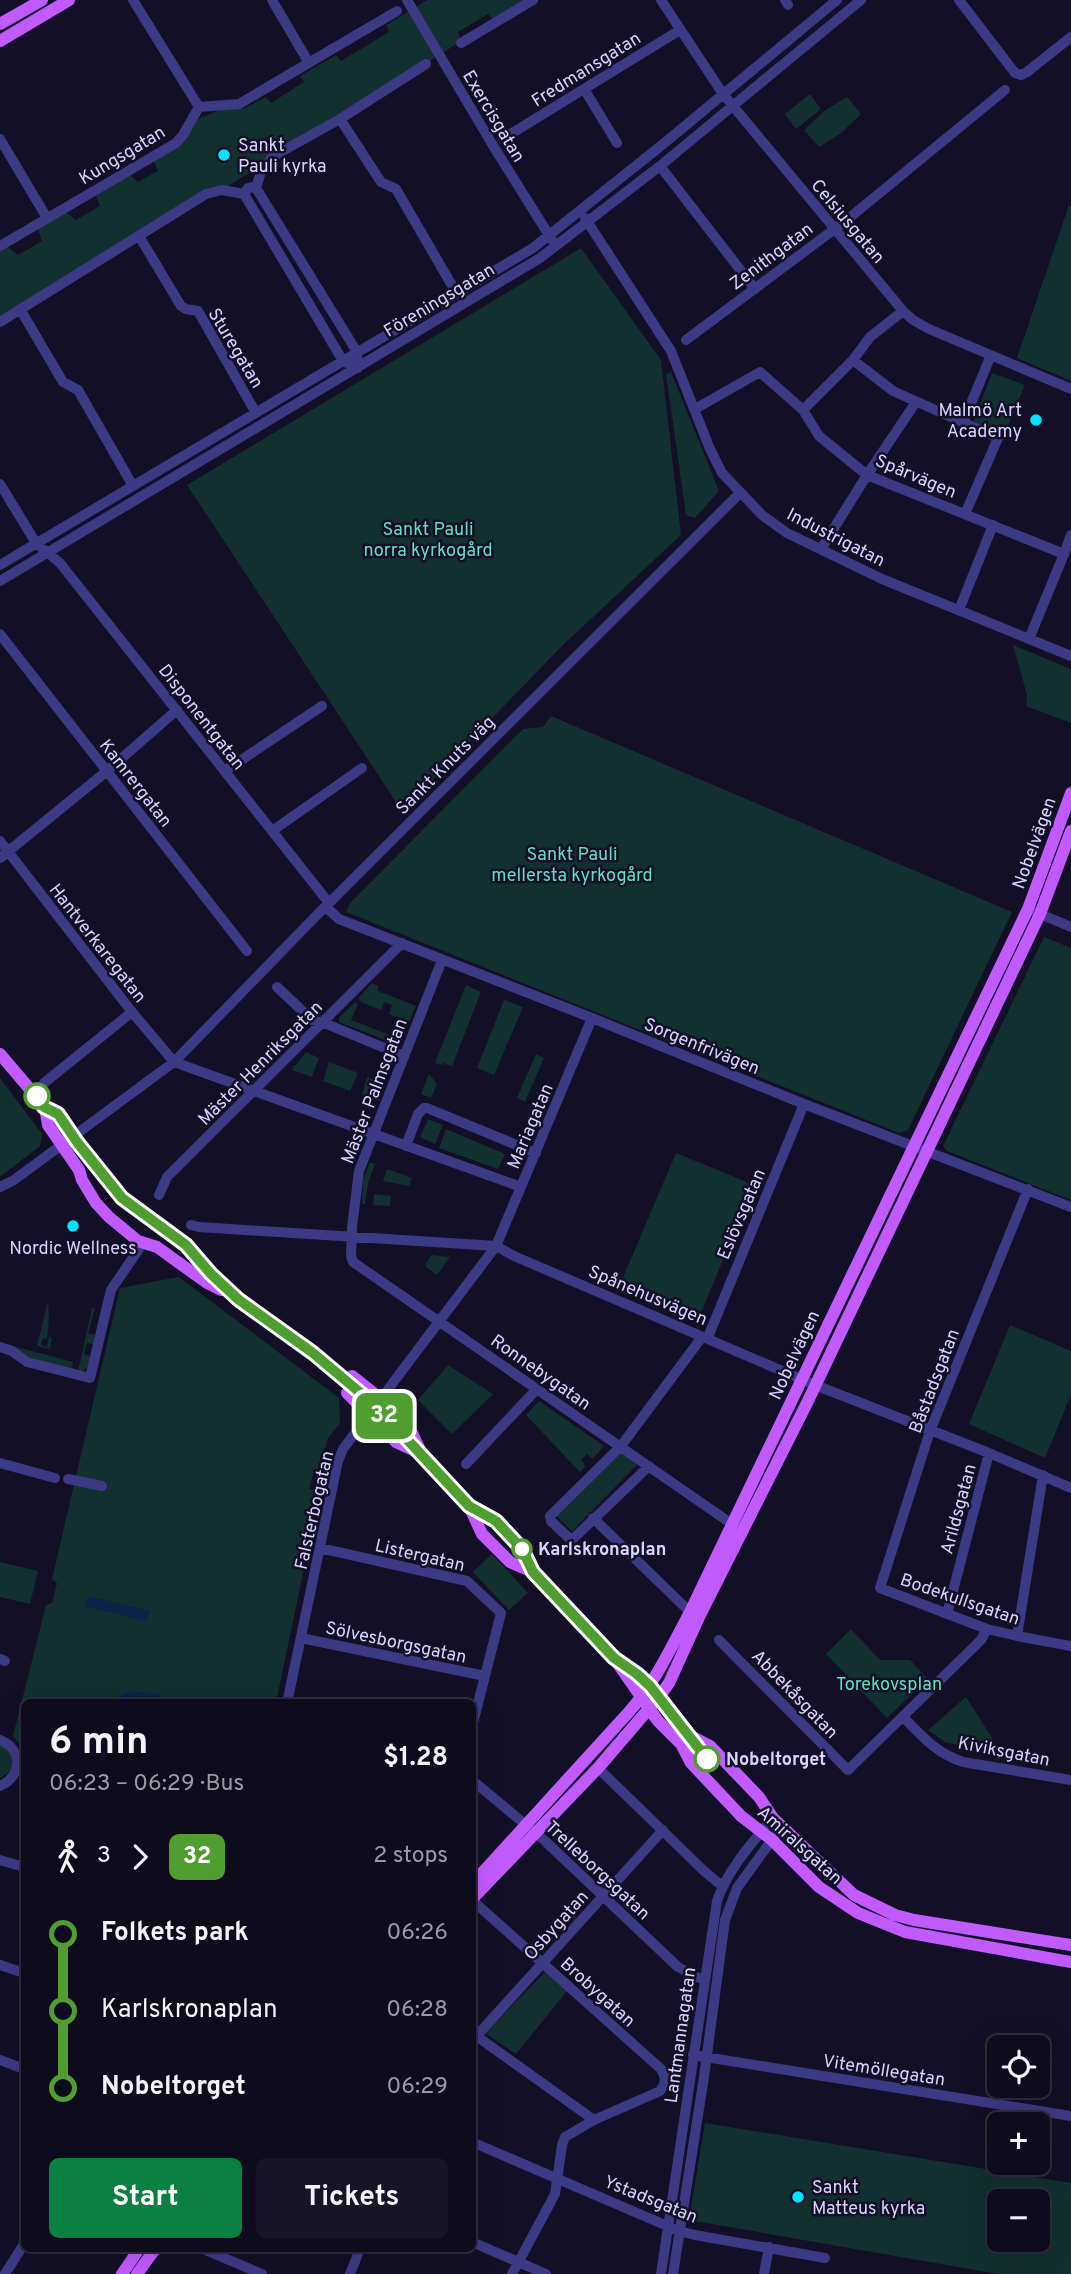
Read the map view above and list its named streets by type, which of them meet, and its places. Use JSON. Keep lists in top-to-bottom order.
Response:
{
  "streets": {
    "main road": ["Nobelvägen", "Amiralsgatan"],
    "street": [
      "Fredmansgatan",
      "Exercisgatan",
      "Kungsgatan",
      "Celsiusgatan",
      "Zenithgatan",
      "Föreningsgatan",
      "Sturegatan",
      "Spårvägen",
      "Industrigatan",
      "Disponentgatan",
      "Sankt Knuts väg",
      "Kamrergatan",
      "Hantverkaregatan",
      "Sorgenfrivägen",
      "Mäster Henriksgatan",
      "Mäster Palmsgatan",
      "Mariagatan",
      "Eslövsgatan",
      "Spånehusvägen",
      "Ronnebygatan",
      "Båstadsgatan",
      "Arildsgatan",
      "Falsterbogatan",
      "Listergatan",
      "Bodekullsgatan",
      "Sölvesborgsgatan",
      "Abbekåsgatan",
      "Kiviksgatan",
      "Trelleborgsgatan",
      "Osbygatan",
      "Brobygatan",
      "Lantmannagatan",
      "Vitemöllegatan",
      "Ystadsgatan"
    ]
  },
  "crossings": [
    ["Fredmansgatan", "Celsiusgatan"],
    ["Exercisgatan", "Föreningsgatan"],
    ["Celsiusgatan", "Zenithgatan"],
    ["Celsiusgatan", "Föreningsgatan"],
    ["Föreningsgatan", "Sturegatan"],
    ["Föreningsgatan", "Industrigatan"],
    ["Föreningsgatan", "Disponentgatan"],
    ["Spårvägen", "Industrigatan"],
    ["Industrigatan", "Sankt Knuts väg"],
    ["Disponentgatan", "Sankt Knuts väg"],
    ["Disponentgatan", "Sorgenfrivägen"],
    ["Sankt Knuts väg", "Hantverkaregatan"],
    ["Sankt Knuts väg", "Sorgenfrivägen"],
    ["Sankt Knuts väg", "Amiralsgatan"],
    ["Nobelvägen", "Sorgenfrivägen"],
    ["Nobelvägen", "Spånehusvägen"],
    ["Nobelvägen", "Ronnebygatan"],
    ["Nobelvägen", "Amiralsgatan"],
    ["Nobelvägen", "Trelleborgsgatan"],
    ["Sorgenfrivägen", "Mäster Henriksgatan"],
    ["Sorgenfrivägen", "Mäster Palmsgatan"],
    ["Sorgenfrivägen", "Mariagatan"],
    ["Sorgenfrivägen", "Eslövsgatan"],
    ["Sorgenfrivägen", "Båstadsgatan"],
    ["Mäster Palmsgatan", "Spånehusvägen"],
    ["Mäster Palmsgatan", "Ronnebygatan"],
    ["Mariagatan", "Spånehusvägen"],
    ["Mariagatan", "Falsterbogatan"],
    ["Eslövsgatan", "Spånehusvägen"],
    ["Eslövsgatan", "Ronnebygatan"],
    ["Spånehusvägen", "Ronnebygatan"],
    ["Spånehusvägen", "Båstadsgatan"],
    ["Spånehusvägen", "Arildsgatan"],
    ["Spånehusvägen", "Falsterbogatan"],
    ["Ronnebygatan", "Falsterbogatan"],
    ["Båstadsgatan", "Bodekullsgatan"],
    ["Arildsgatan", "Bodekullsgatan"],
    ["Falsterbogatan", "Listergatan"],
    ["Falsterbogatan", "Sölvesborgsgatan"],
    ["Falsterbogatan", "Amiralsgatan"],
    ["Listergatan", "Sölvesborgsgatan"],
    ["Abbekåsgatan", "Kiviksgatan"],
    ["Amiralsgatan", "Lantmannagatan"],
    ["Trelleborgsgatan", "Osbygatan"],
    ["Trelleborgsgatan", "Lantmannagatan"],
    ["Osbygatan", "Brobygatan"],
    ["Lantmannagatan", "Vitemöllegatan"],
    ["Lantmannagatan", "Ystadsgatan"]
  ],
  "parks": ["Sankt Pauli norra kyrkogård", "Sankt Pauli mellersta kyrkogård", "Torekovsplan"],
  "places": [
    "Sankt Pauli kyrka",
    "Malmö Art Academy",
    "Nordic Wellness",
    "Karlskronaplan",
    "Nobeltorget",
    "Sankt Matteus kyrka"
  ],
  "lines": ["bus line 32"],
  "page": {
    "on_map": "32",
    "heading": ["6 min", "06:23 – 06:29 · Bus", "$1.28"],
    "legs": ["3", "32", "2 stops"],
    "list": [
      {
        "name": "Folkets park",
        "value": "06:26"
      },
      {
        "name": "Karlskronaplan",
        "value": "06:28"
      },
      {
        "name": "Nobeltorget",
        "value": "06:29"
      }
    ],
    "map_buttons": ["+", "−"],
    "buttons": ["Start", "Tickets"]
  }
}
